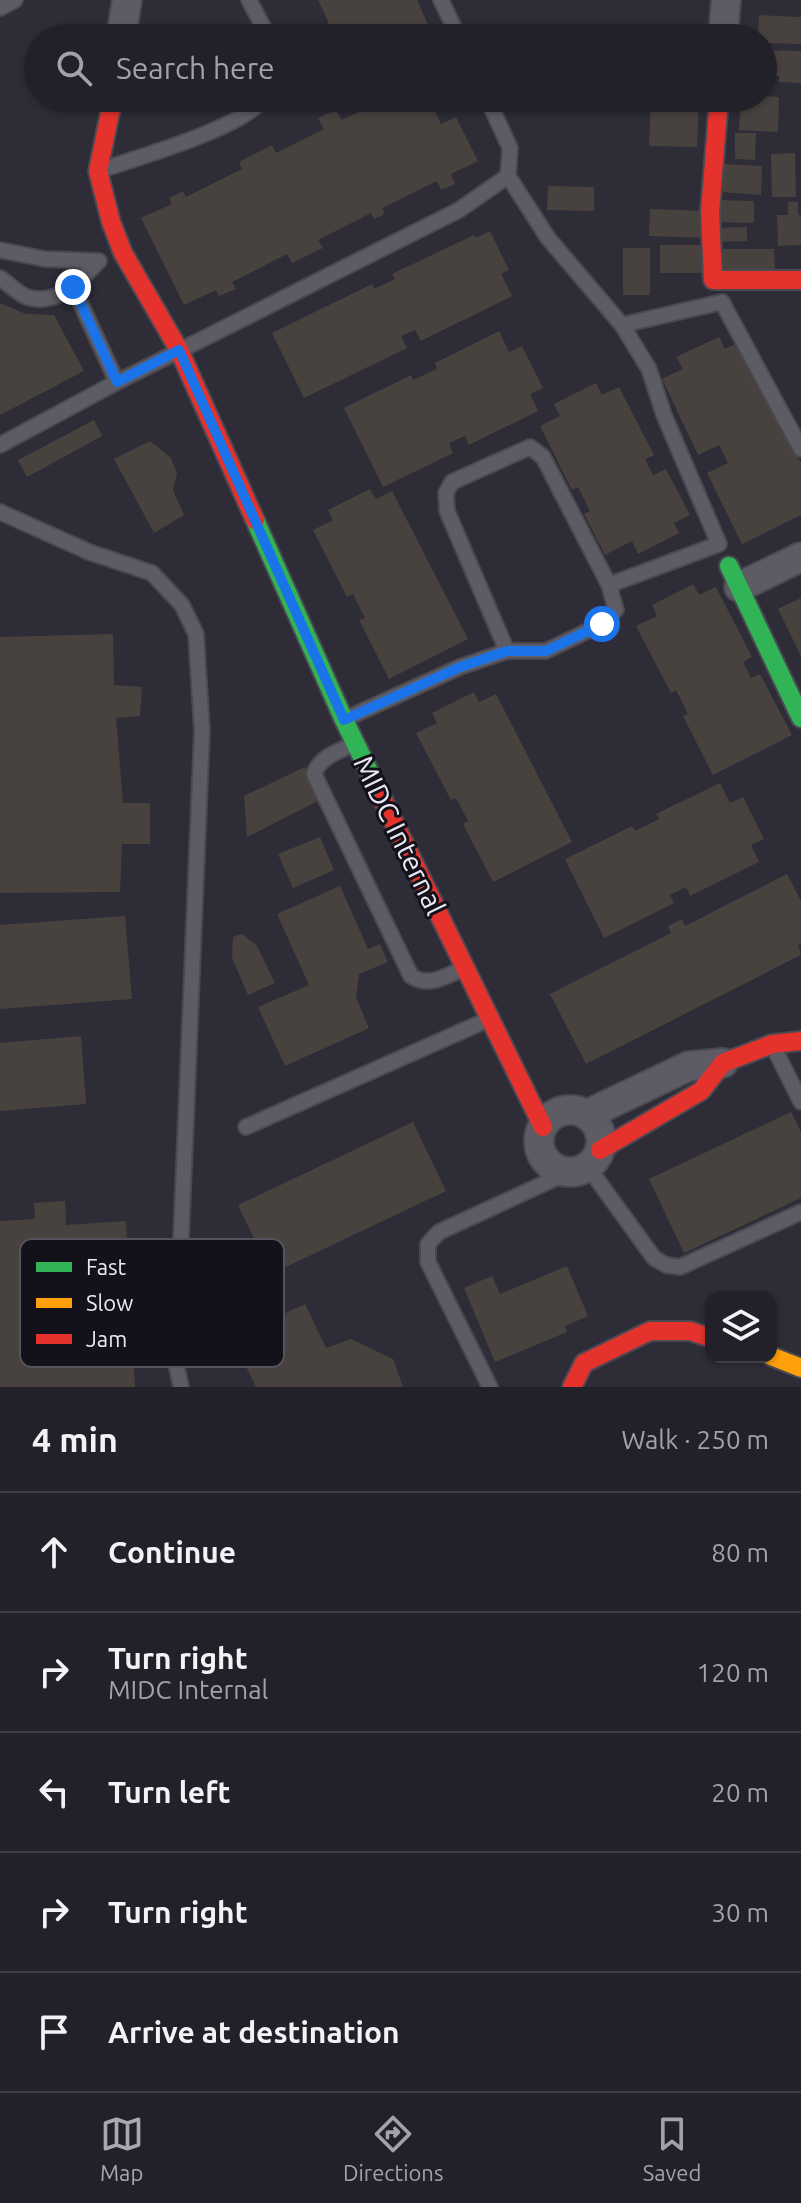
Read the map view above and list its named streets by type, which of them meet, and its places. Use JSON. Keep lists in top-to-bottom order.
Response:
{
  "streets": {
    "street": ["MIDC Internal"]
  },
  "legend": ["Fast", "Slow", "Jam"],
  "page": {
    "search": "Search here",
    "heading": ["4 min", "Walk · 250 m"],
    "list": [
      ["Continue", "80 m"],
      ["Turn right", "MIDC Internal", "120 m"],
      ["Turn left", "20 m"],
      ["Turn right", "30 m"],
      "Arrive at destination"
    ],
    "nav": ["Map", "Directions", "Saved"]
  }
}
